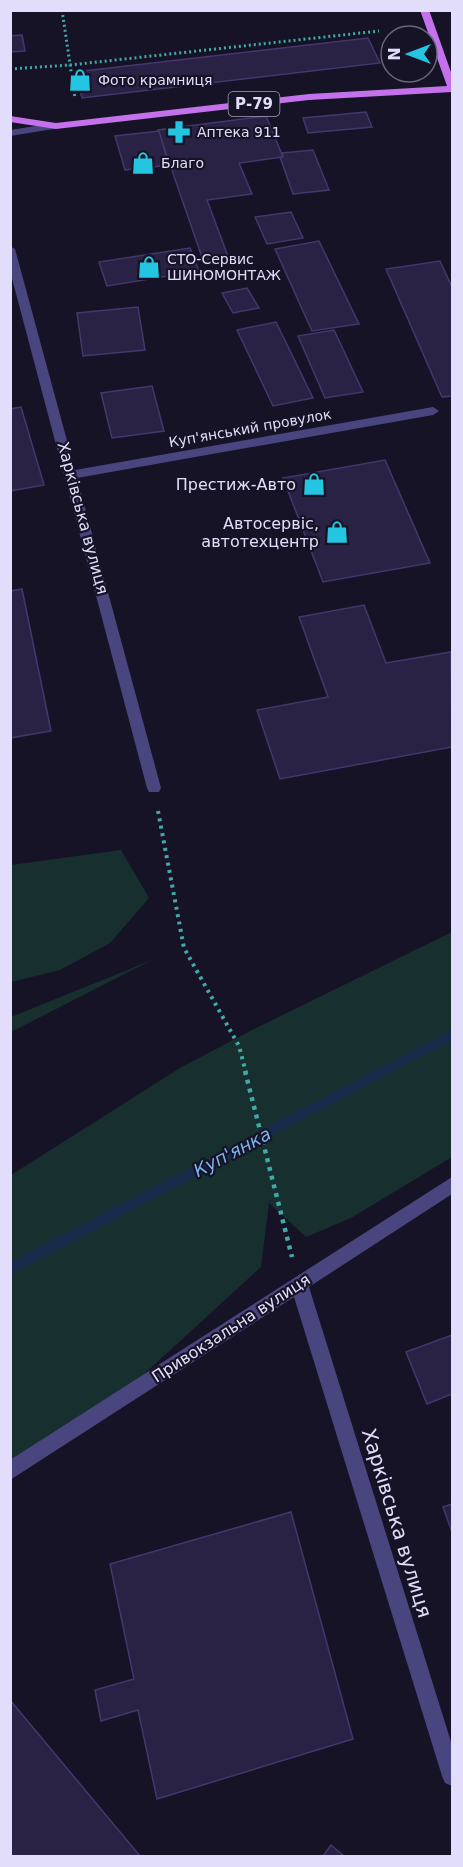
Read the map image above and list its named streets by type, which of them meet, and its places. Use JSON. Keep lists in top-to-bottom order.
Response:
{
  "streets": {
    "main road": ["Р-79"],
    "street": ["Куп'янський провулок", "Харківська вулиця", "Привокзальна вулиця"]
  },
  "crossings": [
    ["Куп'янський провулок", "Харківська вулиця"],
    ["Харківська вулиця", "Привокзальна вулиця"]
  ],
  "water": ["Куп'янка"],
  "places": {
    "shop": [
      "Фото крамниця",
      "Благо",
      "СТО-Сервис ШИНОМОНТАЖ",
      "Престиж-Авто",
      "Автосервіс, автотехцентр"
    ],
    "pharmacy": ["Аптека 911"]
  },
  "north": "left"
}
